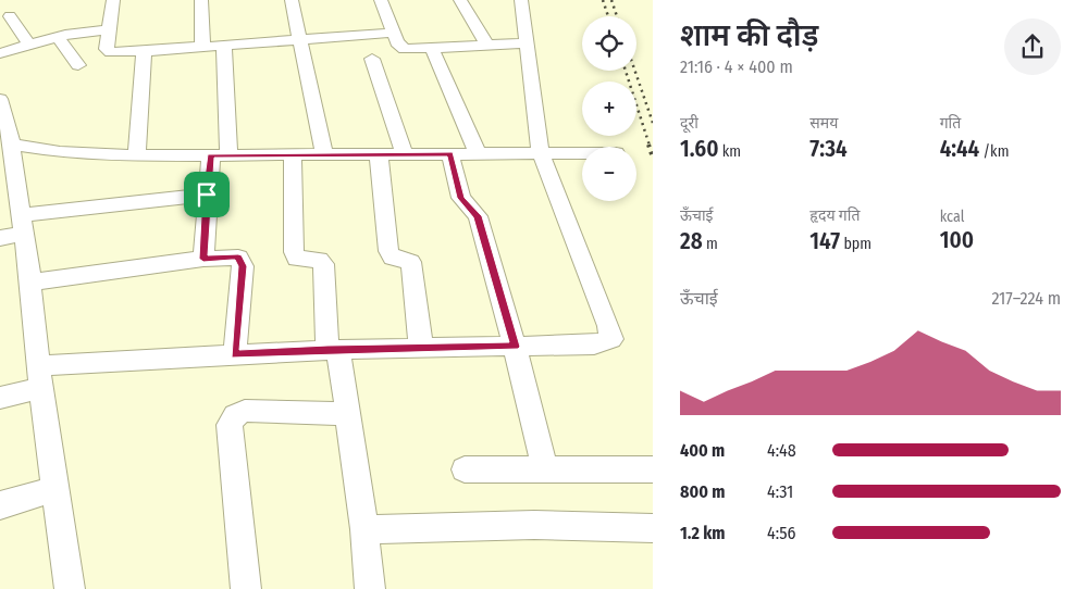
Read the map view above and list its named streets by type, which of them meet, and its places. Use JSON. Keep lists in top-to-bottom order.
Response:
{
  "page": {
    "heading": ["शाम की दौड़", "21:16 · 4 × 400 m"],
    "map_buttons": ["+", "−"],
    "stats": [
      ["दूरी", "1.60 km"],
      ["समय", "7:34"],
      ["गति", "4:44 /km"],
      ["ऊँचाई", "28 m"],
      ["हृदय गति", "147 bpm"],
      ["kcal", "100"]
    ],
    "chart": ["ऊँचाई", "217–224 m"],
    "list": [
      {
        "name": "400 m",
        "note": "4:48"
      },
      {
        "name": "800 m",
        "note": "4:31"
      },
      {
        "name": "1.2 km",
        "note": "4:56"
      }
    ]
  }
}
